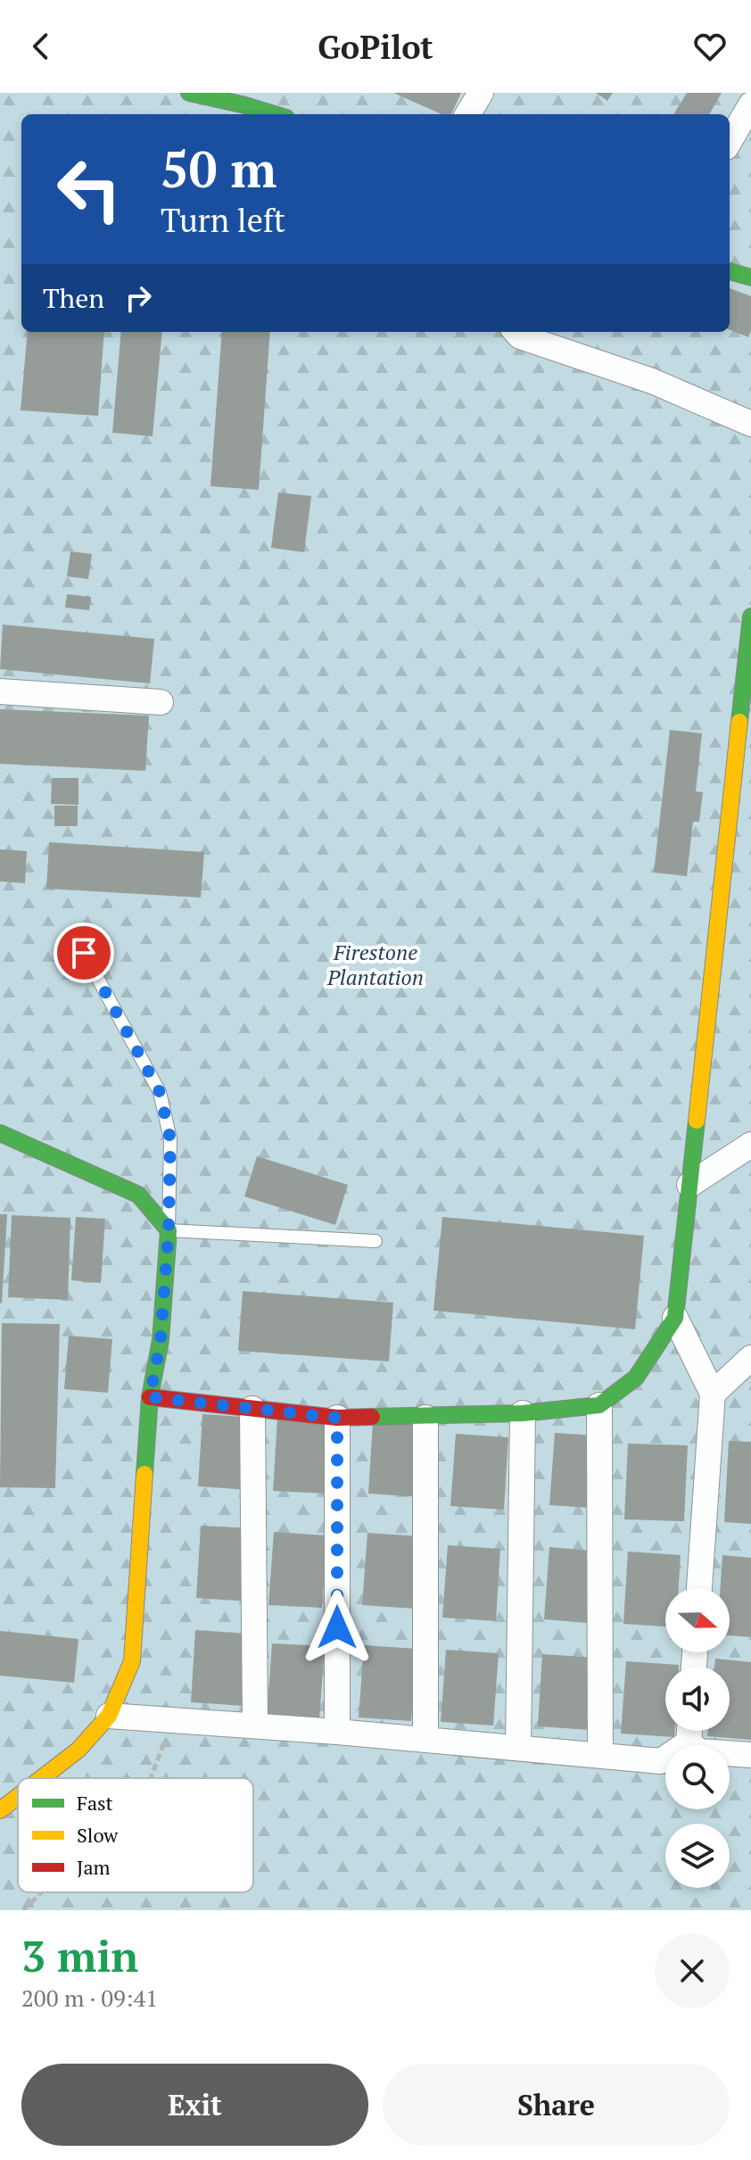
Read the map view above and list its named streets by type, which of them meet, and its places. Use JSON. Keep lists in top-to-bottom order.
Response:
{
  "parks": ["Firestone Plantation"],
  "legend": ["Fast", "Slow", "Jam"],
  "north": "right",
  "page": {
    "header": "GoPilot",
    "turn": ["50 m", "Turn left"],
    "then": "Then",
    "heading": ["3 min", "200 m · 09:41"],
    "buttons": ["Exit", "Share"]
  }
}
